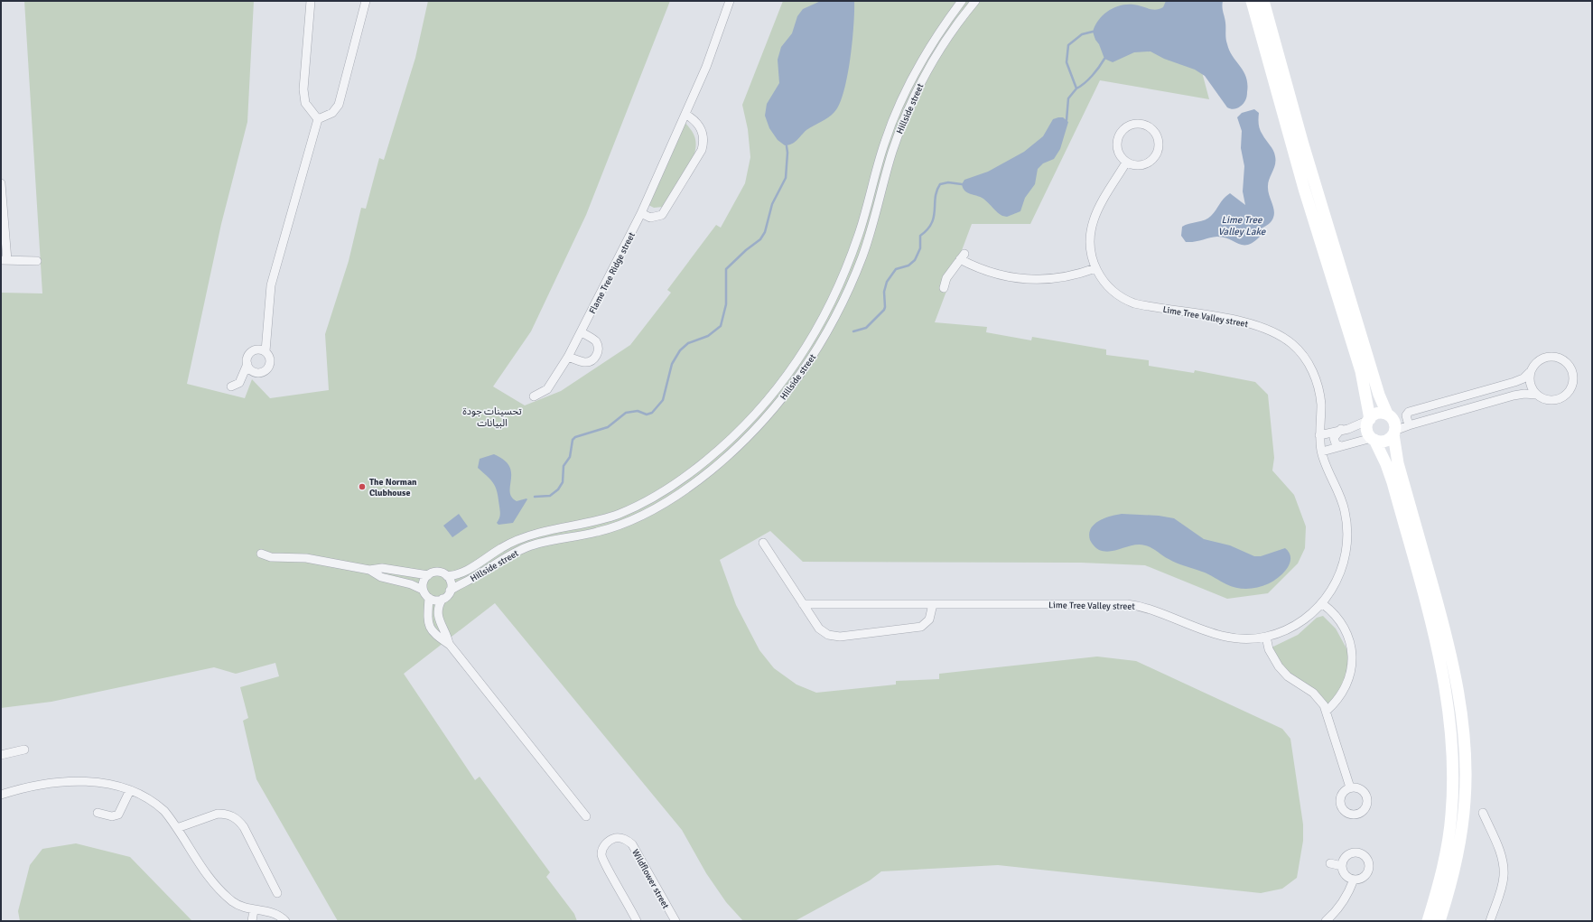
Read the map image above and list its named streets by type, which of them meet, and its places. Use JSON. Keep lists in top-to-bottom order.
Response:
{
  "streets": {
    "street": [
      "Hillside street",
      "Flame Tree Ridge street",
      "Lime Tree Valley street",
      "Wildflower street"
    ]
  },
  "districts": ["تحسينات جودة البيانات"],
  "water": ["Lime Tree Valley Lake"],
  "places": ["The Norman Clubhouse"]
}
